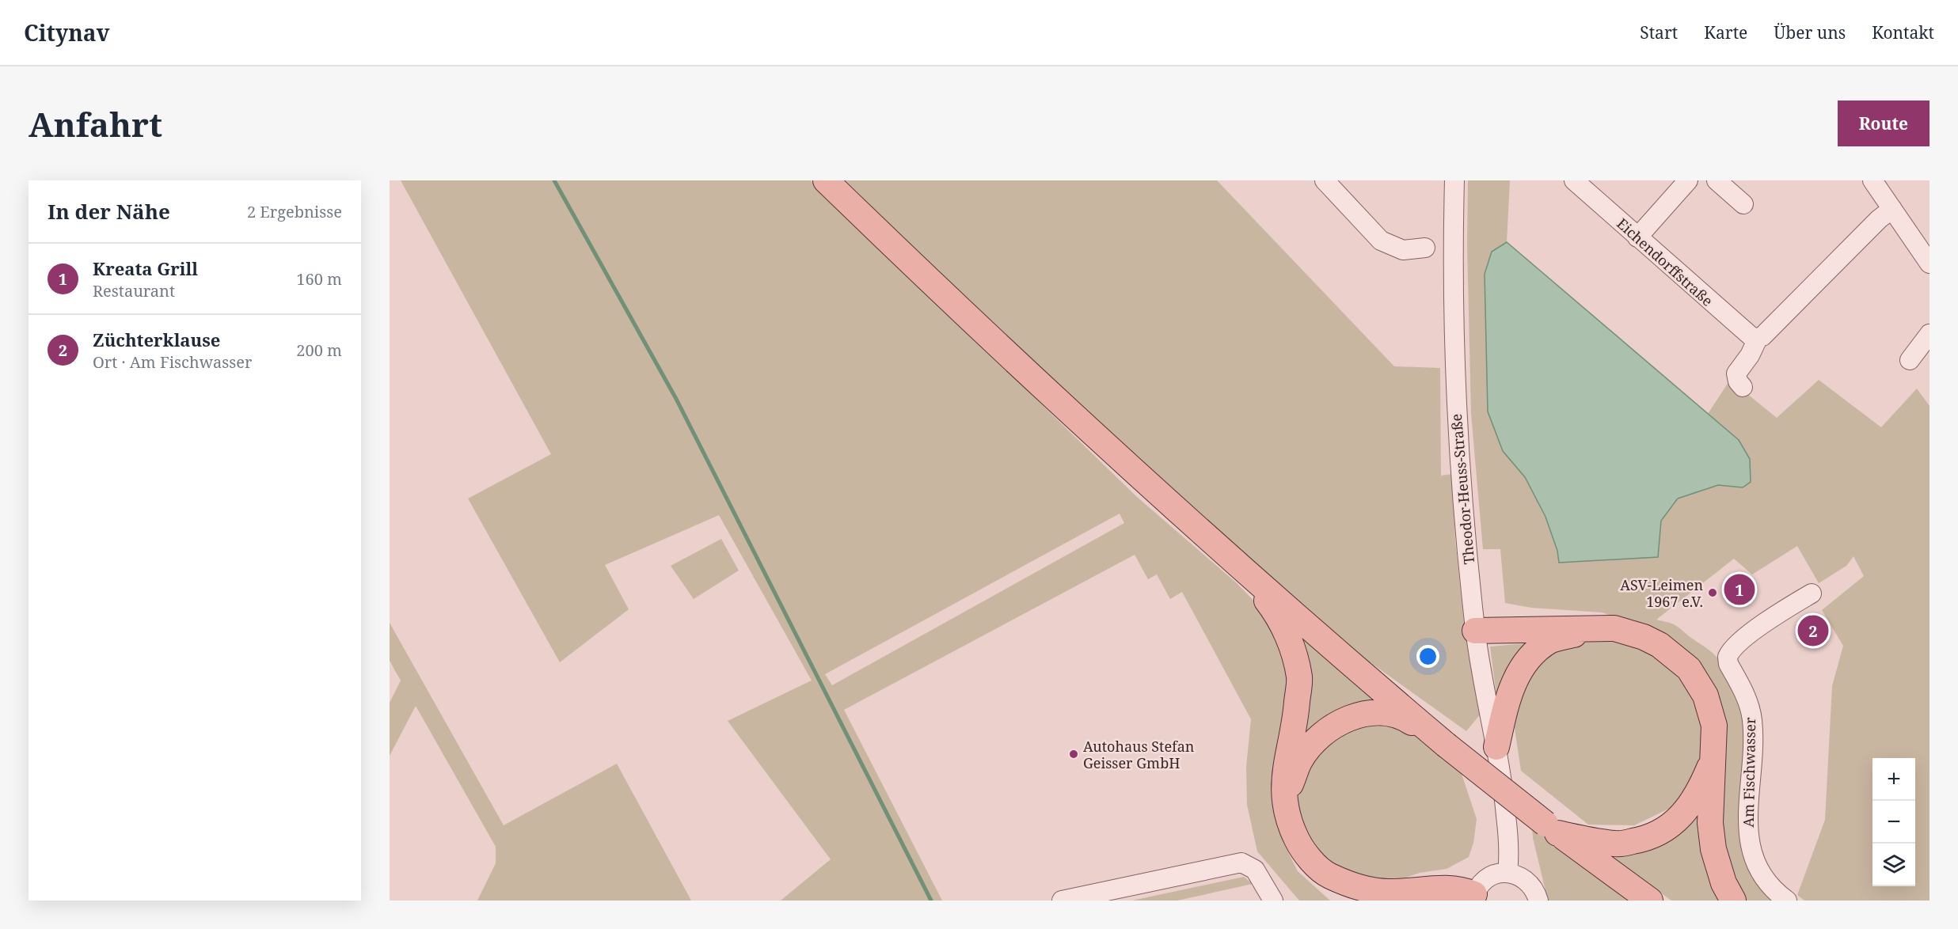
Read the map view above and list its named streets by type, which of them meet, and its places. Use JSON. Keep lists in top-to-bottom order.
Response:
{
  "streets": {
    "street": ["Eichendorffstraße", "Theodor-Heuss-Straße", "Am Fischwasser"]
  },
  "places": ["ASV-Leimen 1967 e.V.", "Autohaus Stefan Geisser GmbH"],
  "page": {
    "header": "Citynav",
    "nav": [
      "Start",
      "Karte",
      "Über uns",
      "Kontakt"
    ],
    "buttons": "Route",
    "title": "Anfahrt",
    "heading": ["In der Nähe", "2 Ergebnisse"],
    "list": [
      {
        "mark": "1",
        "name": "Kreata Grill",
        "note": "Restaurant",
        "value": "160 m"
      },
      {
        "mark": "2",
        "name": "Züchterklause",
        "note": "Ort · Am Fischwasser",
        "value": "200 m"
      }
    ],
    "pins": ["1", "2"],
    "map_buttons": ["+", "−"]
  }
}
